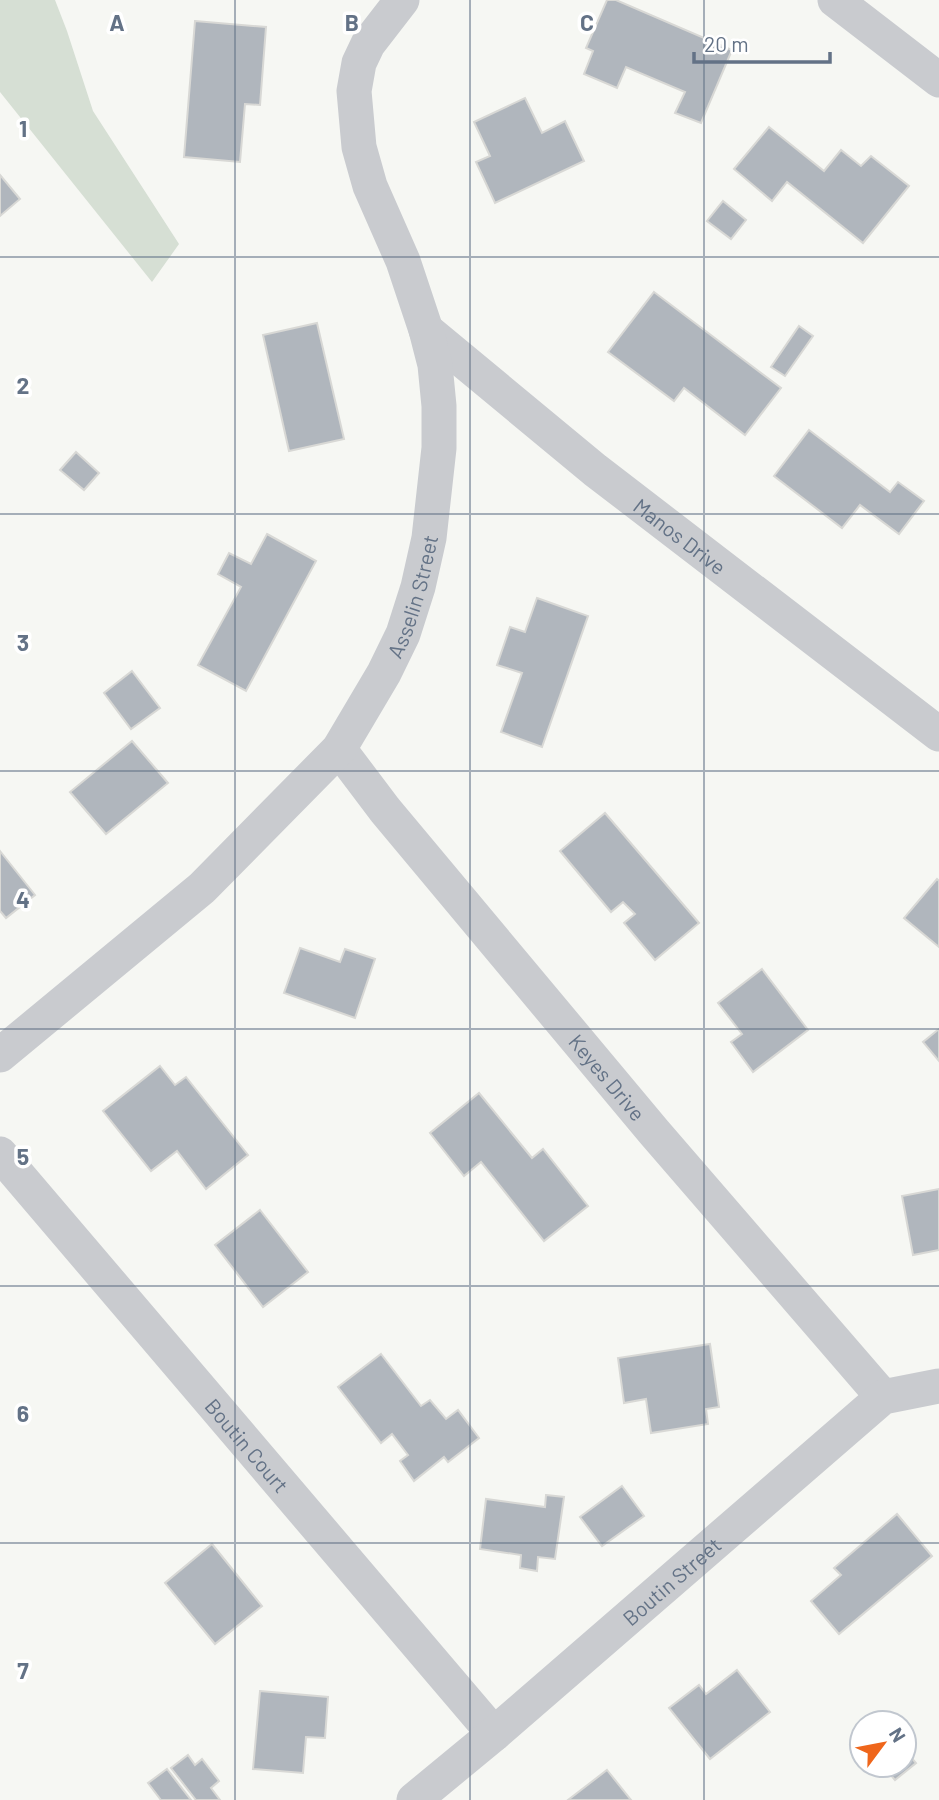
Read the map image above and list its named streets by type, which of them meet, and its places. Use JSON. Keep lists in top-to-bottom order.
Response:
{
  "streets": {
    "street": [
      "Manos Drive",
      "Asselin Street",
      "Keyes Drive",
      "Boutin Court",
      "Boutin Street"
    ]
  },
  "crossings": [
    ["Manos Drive", "Asselin Street"],
    ["Asselin Street", "Keyes Drive"],
    ["Keyes Drive", "Boutin Street"],
    ["Boutin Court", "Boutin Street"]
  ],
  "scale_bar": "20 m",
  "north": "top right",
  "grid": {
    "columns": ["A", "B", "C"],
    "rows": [
      "1",
      "2",
      "3",
      "4",
      "5",
      "6",
      "7"
    ]
  }
}
